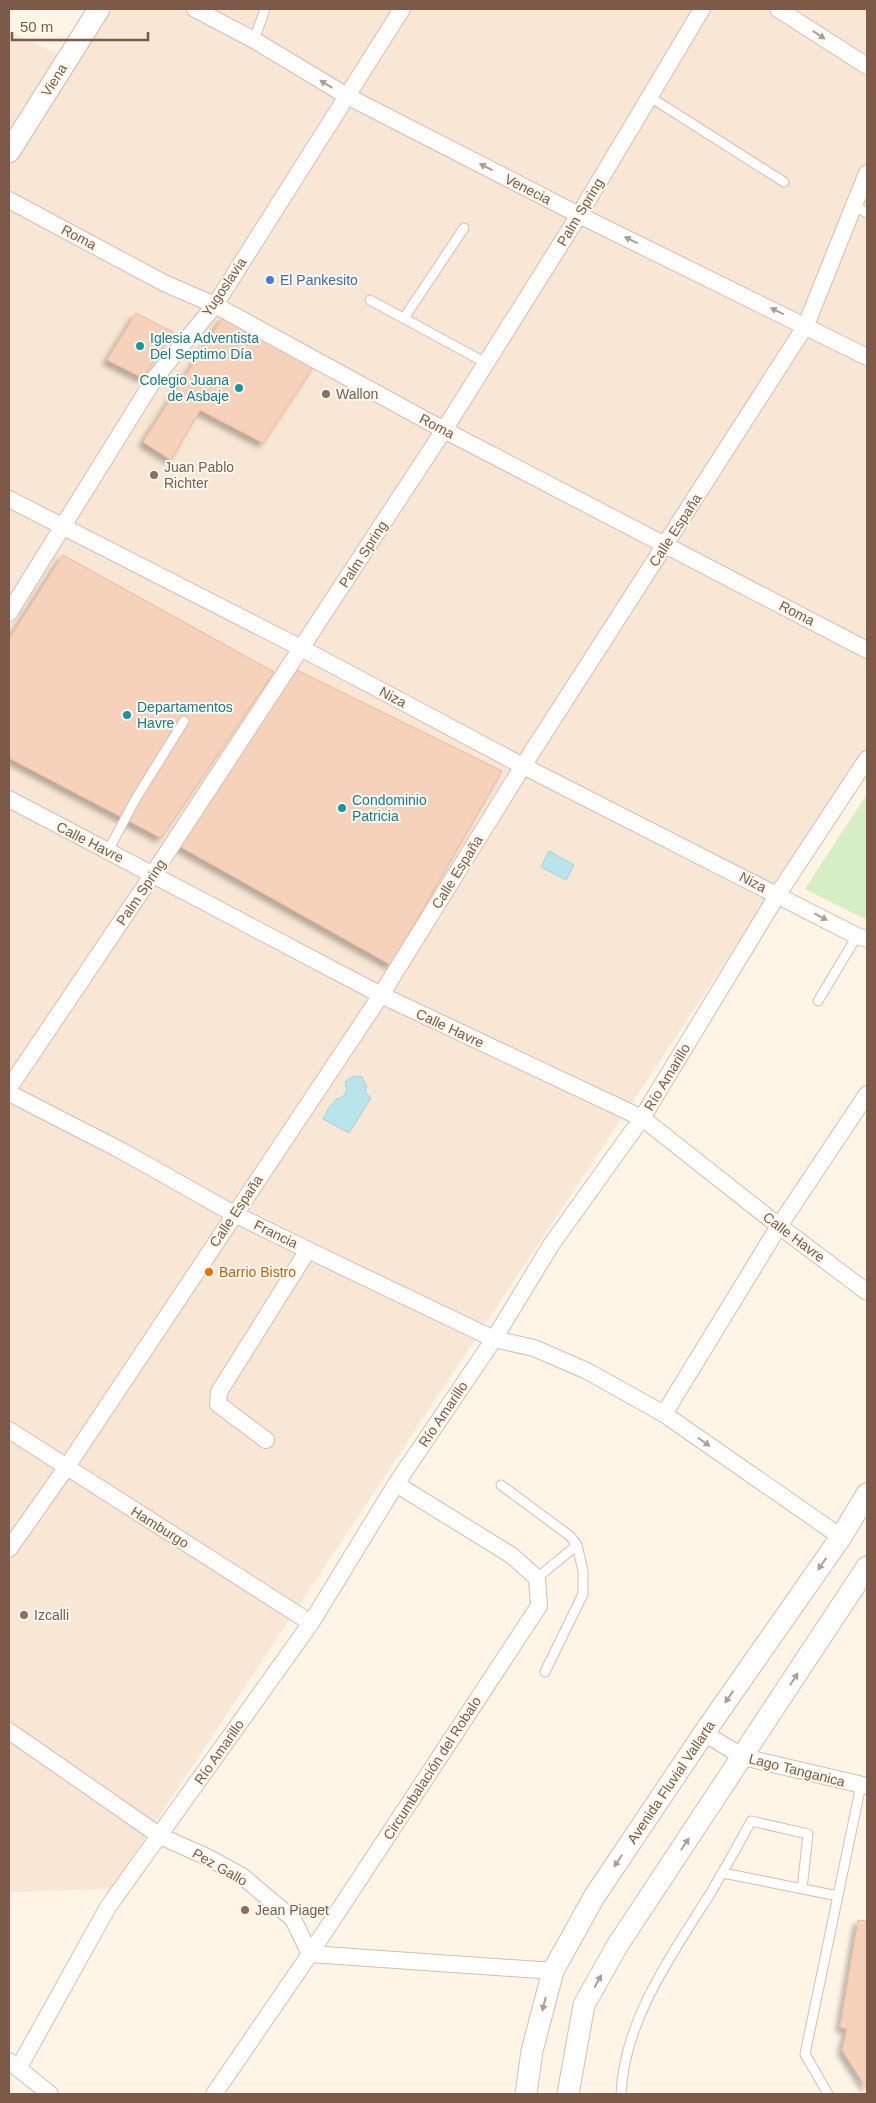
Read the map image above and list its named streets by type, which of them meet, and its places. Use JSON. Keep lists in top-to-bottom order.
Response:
{
  "streets": {
    "street": [
      "Viena",
      "Venecia",
      "Palm Spring",
      "Roma",
      "Yugoslavia",
      "Calle España",
      "Niza",
      "Calle Havre",
      "Río Amarillo",
      "Francia",
      "Hamburgo",
      "Circumbalación del Robalo",
      "Lago Tanganica",
      "Avenida Fluvial Vallarta",
      "Pez Gallo"
    ]
  },
  "crossings": [
    ["Venecia", "Palm Spring"],
    ["Venecia", "Yugoslavia"],
    ["Venecia", "Calle España"],
    ["Palm Spring", "Roma"],
    ["Palm Spring", "Niza"],
    ["Palm Spring", "Calle Havre"],
    ["Roma", "Yugoslavia"],
    ["Roma", "Calle España"],
    ["Yugoslavia", "Niza"],
    ["Calle España", "Niza"],
    ["Calle España", "Calle Havre"],
    ["Calle España", "Francia"],
    ["Calle España", "Hamburgo"],
    ["Niza", "Río Amarillo"],
    ["Calle Havre", "Río Amarillo"],
    ["Río Amarillo", "Francia"],
    ["Río Amarillo", "Hamburgo"],
    ["Río Amarillo", "Pez Gallo"],
    ["Francia", "Avenida Fluvial Vallarta"],
    ["Circumbalación del Robalo", "Pez Gallo"],
    ["Lago Tanganica", "Avenida Fluvial Vallarta"]
  ],
  "one_way": ["Venecia"],
  "places": [
    "El Pankesito",
    "Iglesia Adventista Del Septimo Día",
    "Colegio Juana de Asbaje",
    "Wallon",
    "Juan Pablo Richter",
    "Departamentos Havre",
    "Condominio Patricia",
    "Barrio Bistro",
    "Izcalli",
    "Jean Piaget"
  ],
  "scale_bar": "50 m"
}
